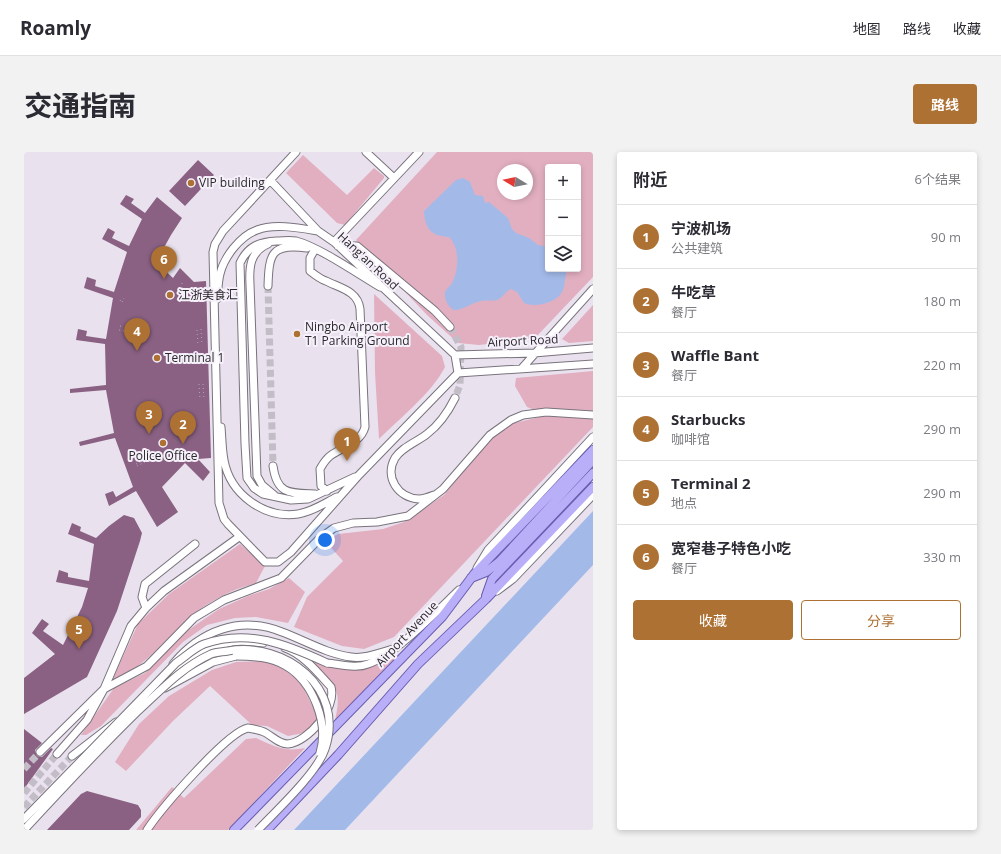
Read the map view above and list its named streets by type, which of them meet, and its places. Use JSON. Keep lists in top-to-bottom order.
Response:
{
  "streets": {
    "main road": ["Airport Avenue"],
    "street": ["Hang'an Road", "Airport Road"]
  },
  "crossings": [
    ["Hang'an Road", "Airport Road"]
  ],
  "places": [
    "VIP building",
    "江浙美食汇",
    "Ningbo Airport T1 Parking Ground",
    "Terminal 1",
    "Police Office"
  ],
  "north": "left",
  "page": {
    "header": "Roamly",
    "nav": ["地图", "路线", "收藏"],
    "title": "交通指南",
    "buttons": [
      "路线",
      ["收藏", "分享"]
    ],
    "heading": ["附近", "6个结果"],
    "map_buttons": ["+", "−"],
    "list": [
      {
        "mark": "1",
        "name": "宁波机场",
        "note": "公共建筑",
        "value": "90 m"
      },
      {
        "mark": "2",
        "name": "牛吃草",
        "note": "餐厅",
        "value": "180 m"
      },
      {
        "mark": "3",
        "name": "Waffle Bant",
        "note": "餐厅",
        "value": "220 m"
      },
      {
        "mark": "4",
        "name": "Starbucks",
        "note": "咖啡馆",
        "value": "290 m"
      },
      {
        "mark": "5",
        "name": "Terminal 2",
        "note": "地点",
        "value": "290 m"
      },
      {
        "mark": "6",
        "name": "宽窄巷子特色小吃",
        "note": "餐厅",
        "value": "330 m"
      }
    ],
    "pins": [
      "6",
      "4",
      "3",
      "2",
      "1",
      "5"
    ]
  }
}
